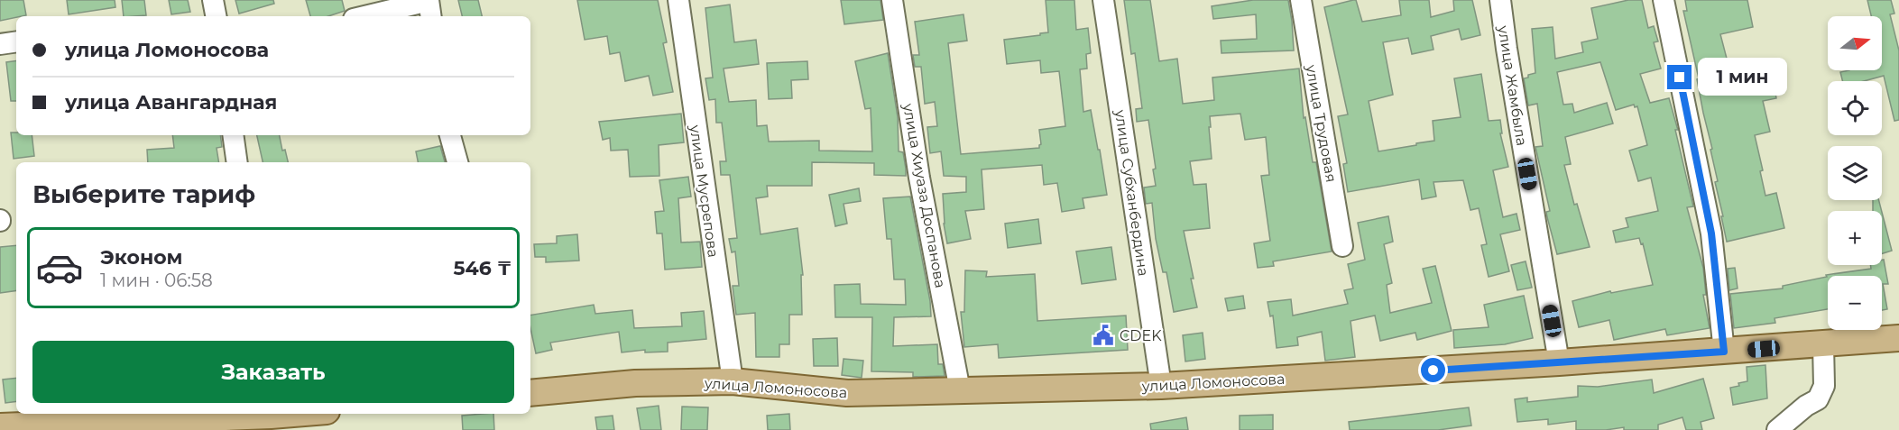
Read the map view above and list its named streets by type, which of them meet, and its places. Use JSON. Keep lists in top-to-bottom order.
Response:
{
  "streets": {
    "main road": ["улица Ломоносова"],
    "street": [
      "улица Жамбыла",
      "улица Трудовая",
      "улица Мусрепова",
      "улица Субханбердина",
      "улица Хиуаза Доспанова"
    ]
  },
  "crossings": [
    ["улица Жамбыла", "улица Ломоносова"],
    ["улица Мусрепова", "улица Ломоносова"],
    ["улица Субханбердина", "улица Ломоносова"],
    ["улица Хиуаза Доспанова", "улица Ломоносова"]
  ],
  "places": {
    "public building": ["CDEK"]
  },
  "north": "right",
  "page": {
    "map_buttons": ["+", "−"],
    "banner": ["улица Ломоносова", "улица Авангардная"],
    "bubble": "1 мин",
    "heading": "Выберите тариф",
    "list": [
      {
        "name": "Эконом",
        "note": "1 мин · 06:58",
        "value": "546 ₸"
      }
    ],
    "buttons": "Заказать"
  }
}
